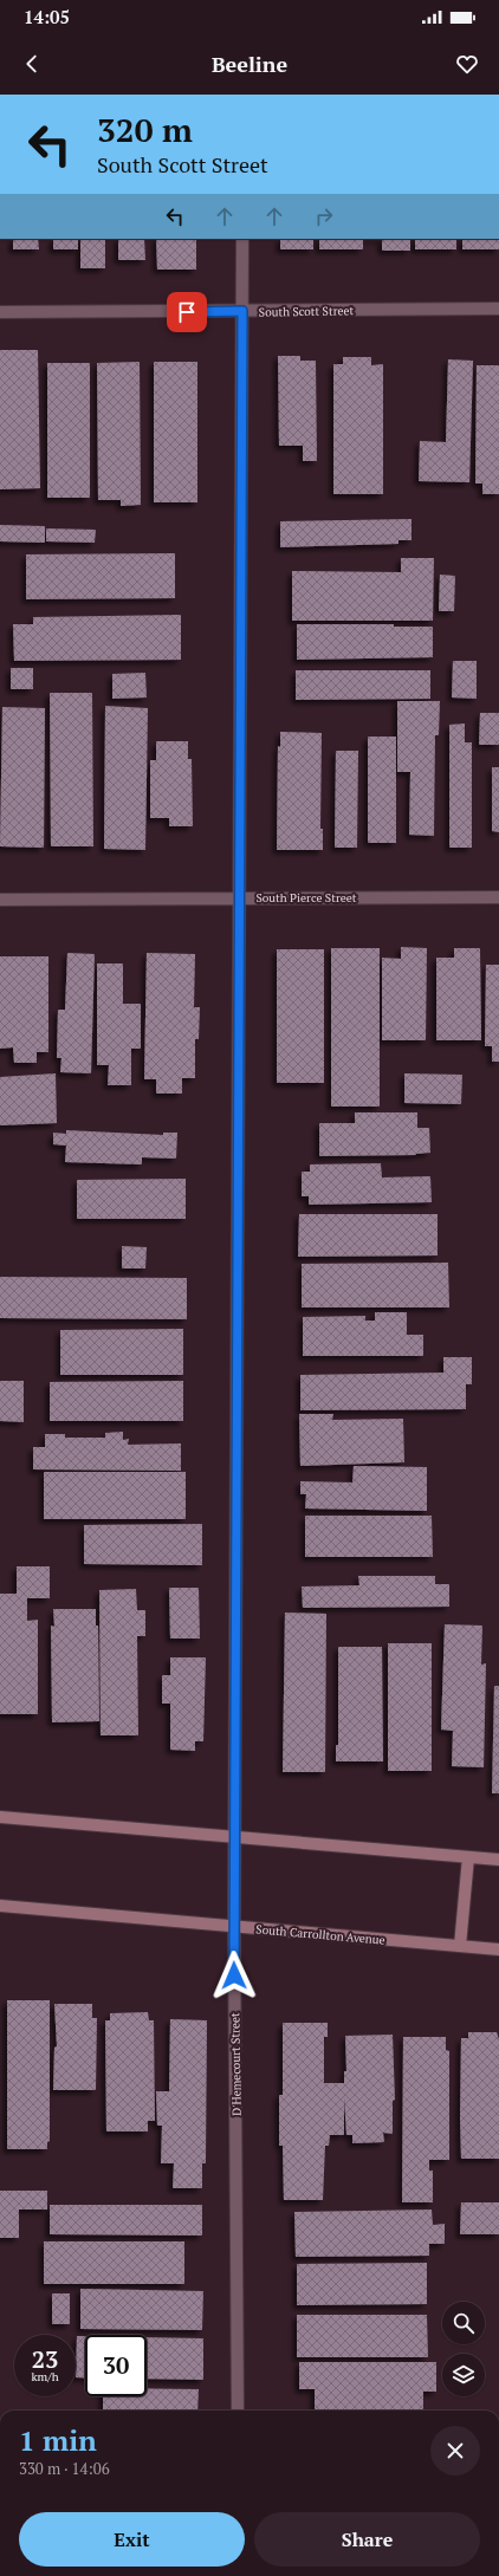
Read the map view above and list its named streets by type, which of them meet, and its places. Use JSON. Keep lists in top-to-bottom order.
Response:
{
  "streets": {
    "main road": ["South Carrollton Avenue"],
    "street": ["South Scott Street", "South Pierce Street", "D'Hemecourt Street"]
  },
  "crossings": [
    ["South Scott Street", "D'Hemecourt Street"],
    ["South Pierce Street", "D'Hemecourt Street"],
    ["South Carrollton Avenue", "D'Hemecourt Street"]
  ],
  "page": {
    "status": "14:05",
    "header": "Beeline",
    "turn": ["320 m", "South Scott Street"],
    "speed": "23 km/h",
    "limit": "30",
    "heading": ["1 min", "330 m · 14:06"],
    "buttons": ["Exit", "Share"]
  }
}
